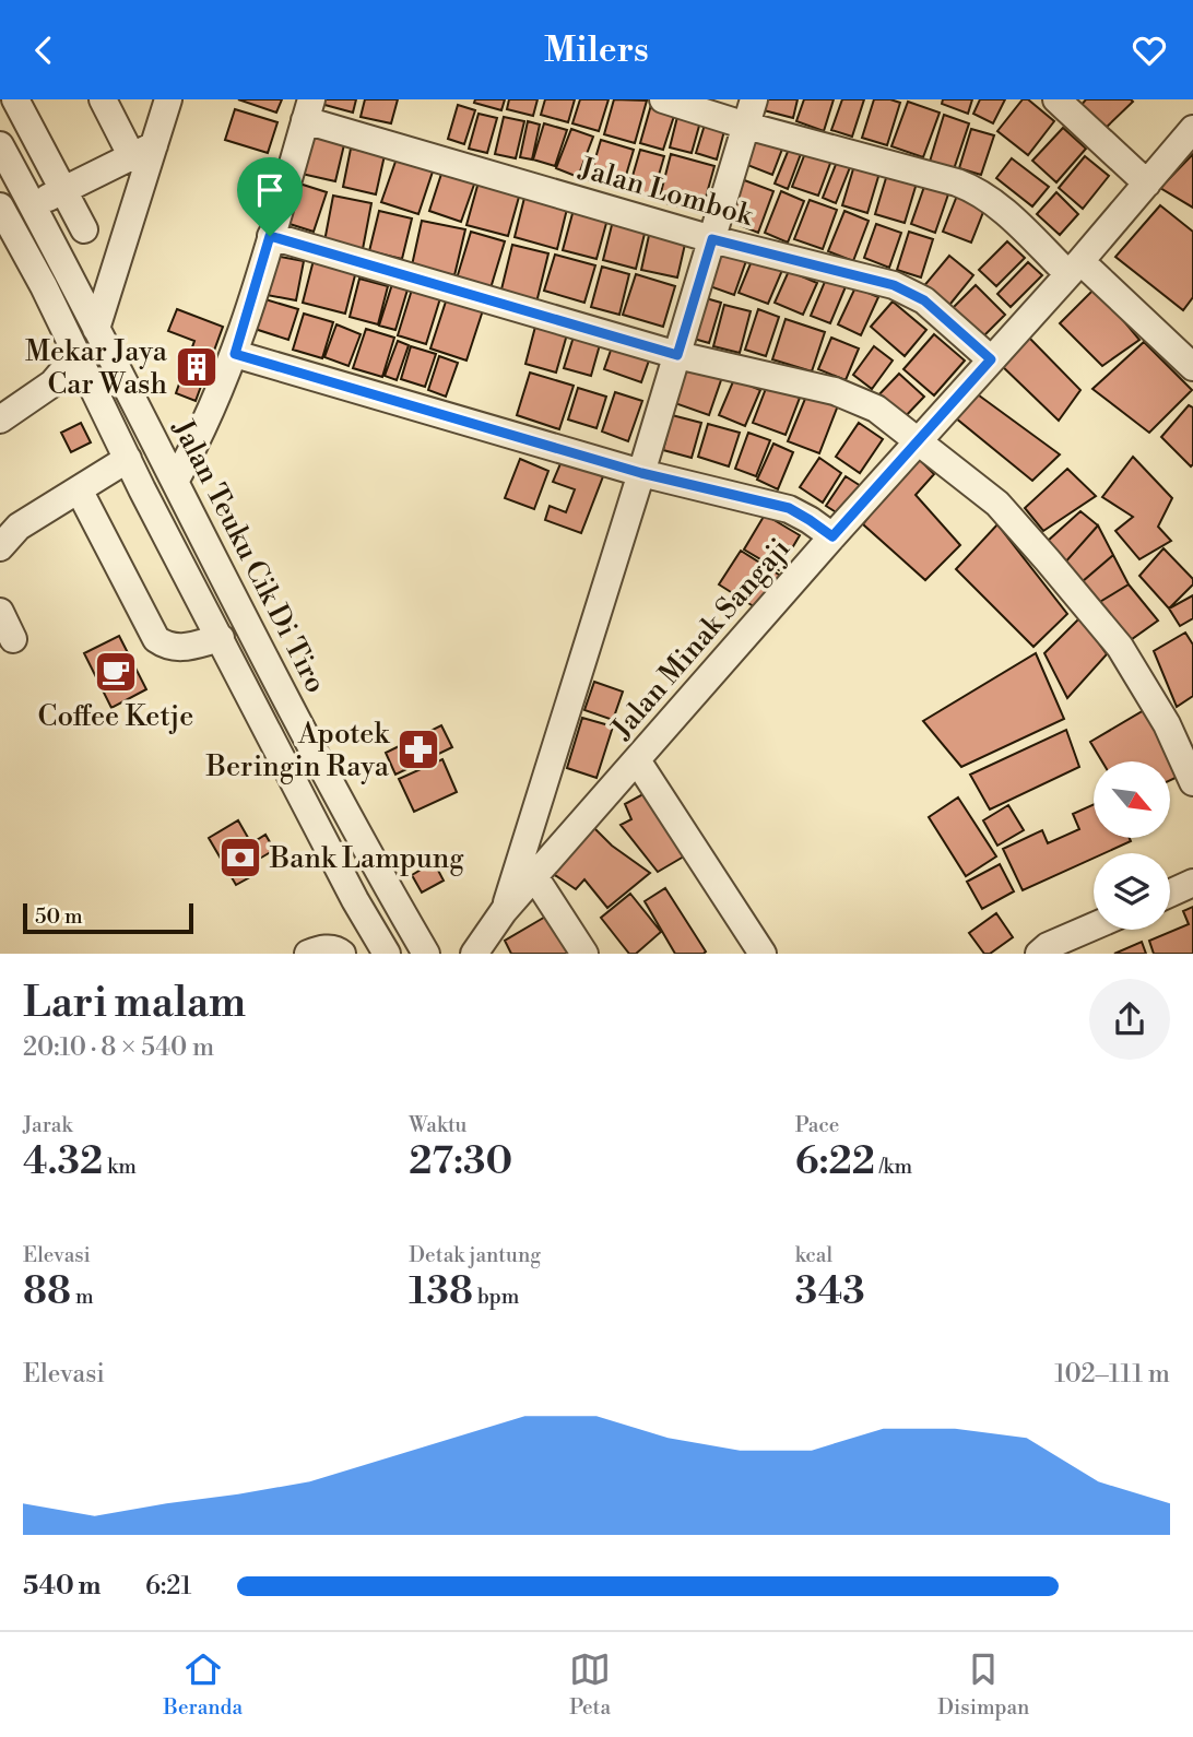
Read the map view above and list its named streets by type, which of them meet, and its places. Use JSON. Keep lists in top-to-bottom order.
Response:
{
  "streets": {
    "street": ["Jalan Lombok", "Jalan Teuku Cik Di Tiro", "Jalan Minak Sangaji"]
  },
  "crossings": [
    ["Jalan Lombok", "Jalan Minak Sangaji"]
  ],
  "places": {
    "building": ["Mekar Jaya Car Wash"],
    "cafe": ["Coffee Ketje"],
    "pharmacy": ["Apotek Beringin Raya"],
    "bank": ["Bank Lampung"]
  },
  "scale_bar": "50 m",
  "north": "bottom right",
  "page": {
    "header": "Milers",
    "scale": "50 m",
    "heading": ["Lari malam", "20:10 · 8 × 540 m"],
    "stats": [
      ["Jarak", "4.32 km"],
      ["Waktu", "27:30"],
      ["Pace", "6:22 /km"],
      ["Elevasi", "88 m"],
      ["Detak jantung", "138 bpm"],
      ["kcal", "343"]
    ],
    "chart": ["Elevasi", "102–111 m"],
    "list": [
      {
        "name": "540 m",
        "note": "6:21"
      }
    ],
    "tabs": ["Beranda", "Peta", "Disimpan"]
  }
}
